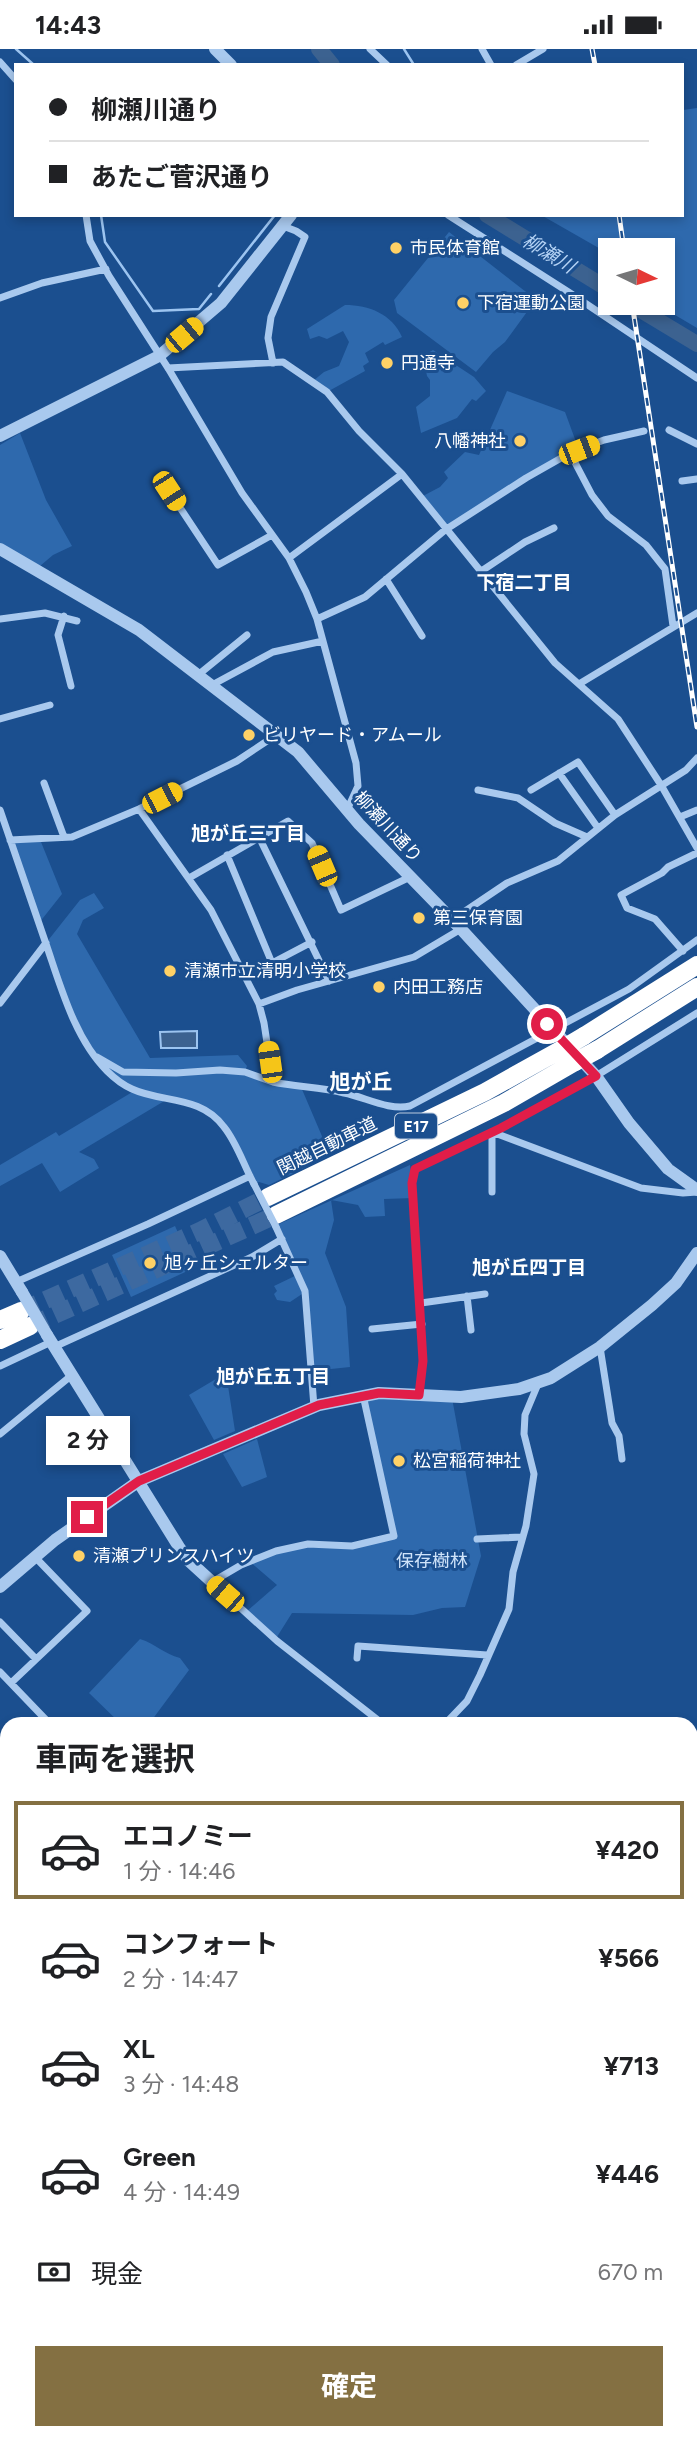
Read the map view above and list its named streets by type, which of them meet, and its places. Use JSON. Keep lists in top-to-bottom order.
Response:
{
  "streets": {
    "highway": ["E17", "関越自動車道"],
    "street": ["柳瀬川通り"]
  },
  "districts": [
    "下宿二丁目",
    "旭が丘三丁目",
    "旭が丘",
    "旭が丘四丁目",
    "旭が丘五丁目"
  ],
  "water": ["柳瀬川"],
  "parks": ["保存樹林"],
  "places": [
    "市民体育館",
    "下宿運動公園",
    "円通寺",
    "八幡神社",
    "ビリヤード・アムール",
    "第三保育園",
    "清瀬市立清明小学校",
    "内田工務店",
    "旭ヶ丘シェルター",
    "松宮稲荷神社",
    "清瀬プリンスハイツ"
  ],
  "north": "right",
  "page": {
    "status": "14:43",
    "banner": ["柳瀬川通り", "あたご菅沢通り"],
    "bubble": "2 分",
    "heading": "車両を選択",
    "list": [
      {
        "name": "エコノミー",
        "note": "1 分 · 14:46",
        "value": "¥420"
      },
      {
        "name": "コンフォート",
        "note": "2 分 · 14:47",
        "value": "¥566"
      },
      {
        "name": "XL",
        "note": "3 分 · 14:48",
        "value": "¥713"
      },
      {
        "name": "Green",
        "note": "4 分 · 14:49",
        "value": "¥446"
      }
    ],
    "pay": ["現金", "670 m"],
    "buttons": "確定"
  }
}
